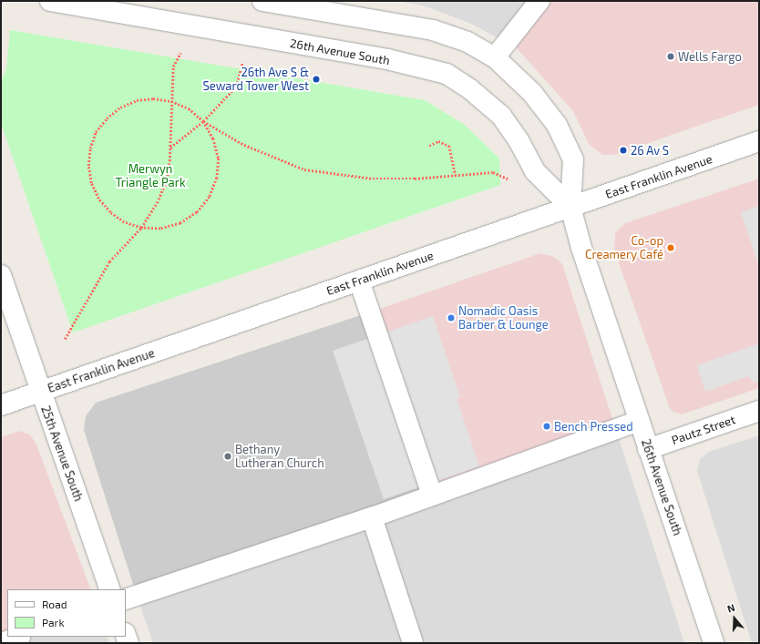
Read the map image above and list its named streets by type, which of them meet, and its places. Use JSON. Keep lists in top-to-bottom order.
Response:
{
  "streets": {
    "street": [
      "26th Avenue South",
      "East Franklin Avenue",
      "Pautz Street",
      "25th Avenue South"
    ]
  },
  "crossings": [
    ["26th Avenue South", "East Franklin Avenue"],
    ["26th Avenue South", "Pautz Street"],
    ["East Franklin Avenue", "25th Avenue South"]
  ],
  "parks": ["Merwyn Triangle Park"],
  "places": [
    "Wells Fargo",
    "26th Ave S & Seward Tower West",
    "26 Av S",
    "Co-op Creamery Café",
    "Nomadic Oasis Barber & Lounge",
    "Bench Pressed",
    "Bethany Lutheran Church"
  ],
  "legend": ["Road", "Park"],
  "north": "top"
}
